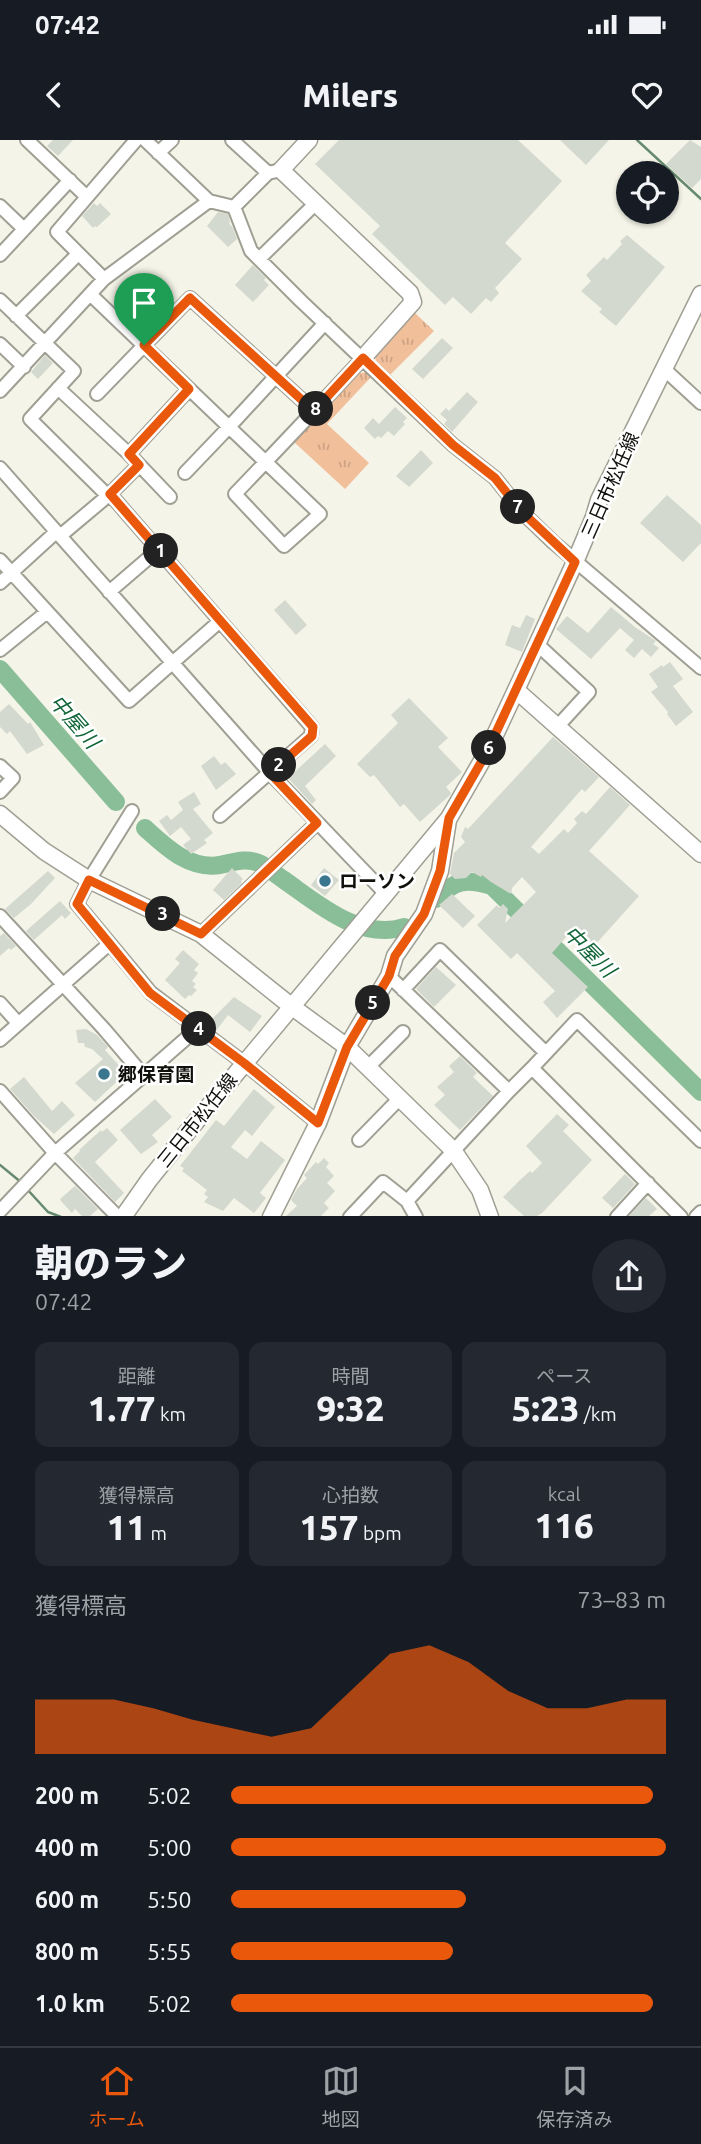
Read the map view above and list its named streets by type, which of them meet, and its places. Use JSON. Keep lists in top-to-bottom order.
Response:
{
  "streets": {
    "street": ["三日市松任線"]
  },
  "water": ["中屋川"],
  "places": ["ローソン", "郷保育園"],
  "page": {
    "status": "07:42",
    "header": "Milers",
    "pins": [
      "8",
      "7",
      "1",
      "6",
      "2",
      "3",
      "5",
      "4"
    ],
    "heading": ["朝のラン", "07:42"],
    "stats": [
      ["距離", "1.77 km"],
      ["時間", "9:32"],
      ["ペース", "5:23 /km"],
      ["獲得標高", "11 m"],
      ["心拍数", "157 bpm"],
      ["kcal", "116"]
    ],
    "chart": ["獲得標高", "73–83 m"],
    "list": [
      {
        "name": "200 m",
        "note": "5:02"
      },
      {
        "name": "400 m",
        "note": "5:00"
      },
      {
        "name": "600 m",
        "note": "5:50"
      },
      {
        "name": "800 m",
        "note": "5:55"
      },
      {
        "name": "1.0 km",
        "note": "5:02"
      }
    ],
    "tabs": ["ホーム", "地図", "保存済み"]
  }
}
